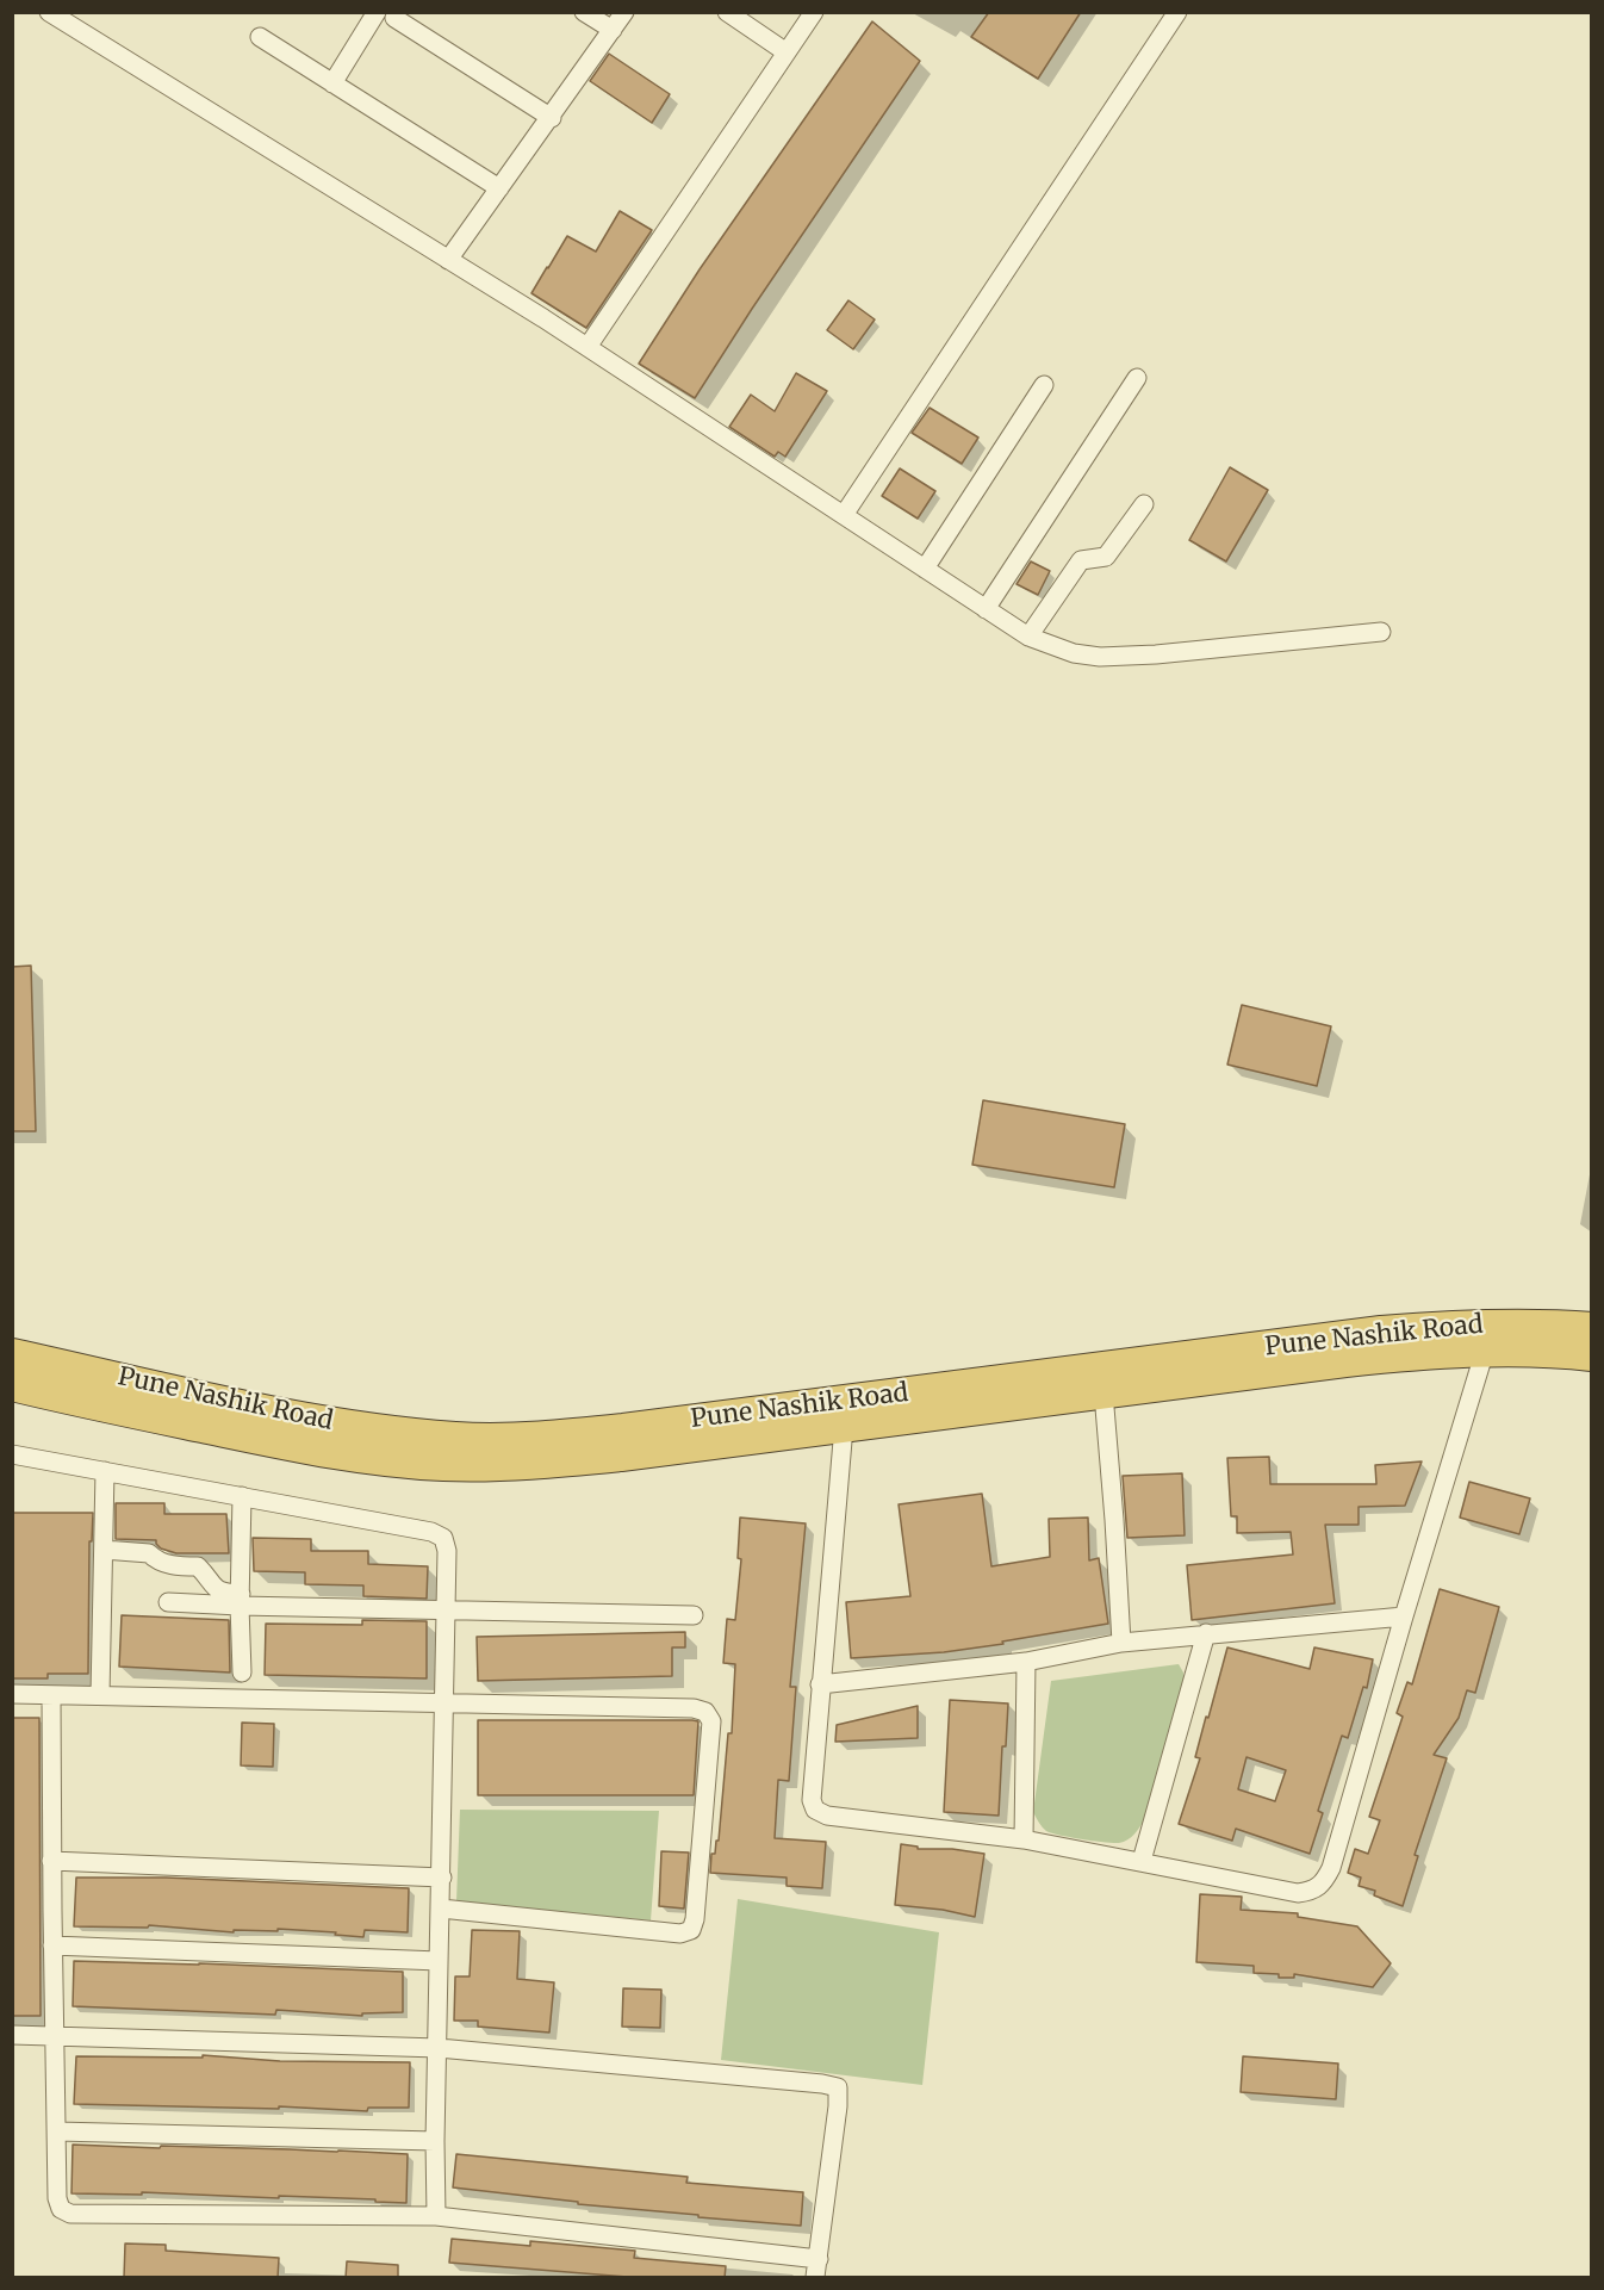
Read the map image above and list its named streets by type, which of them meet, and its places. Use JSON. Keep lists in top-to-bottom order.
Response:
{
  "streets": {
    "highway": ["Pune Nashik Road"]
  }
}
